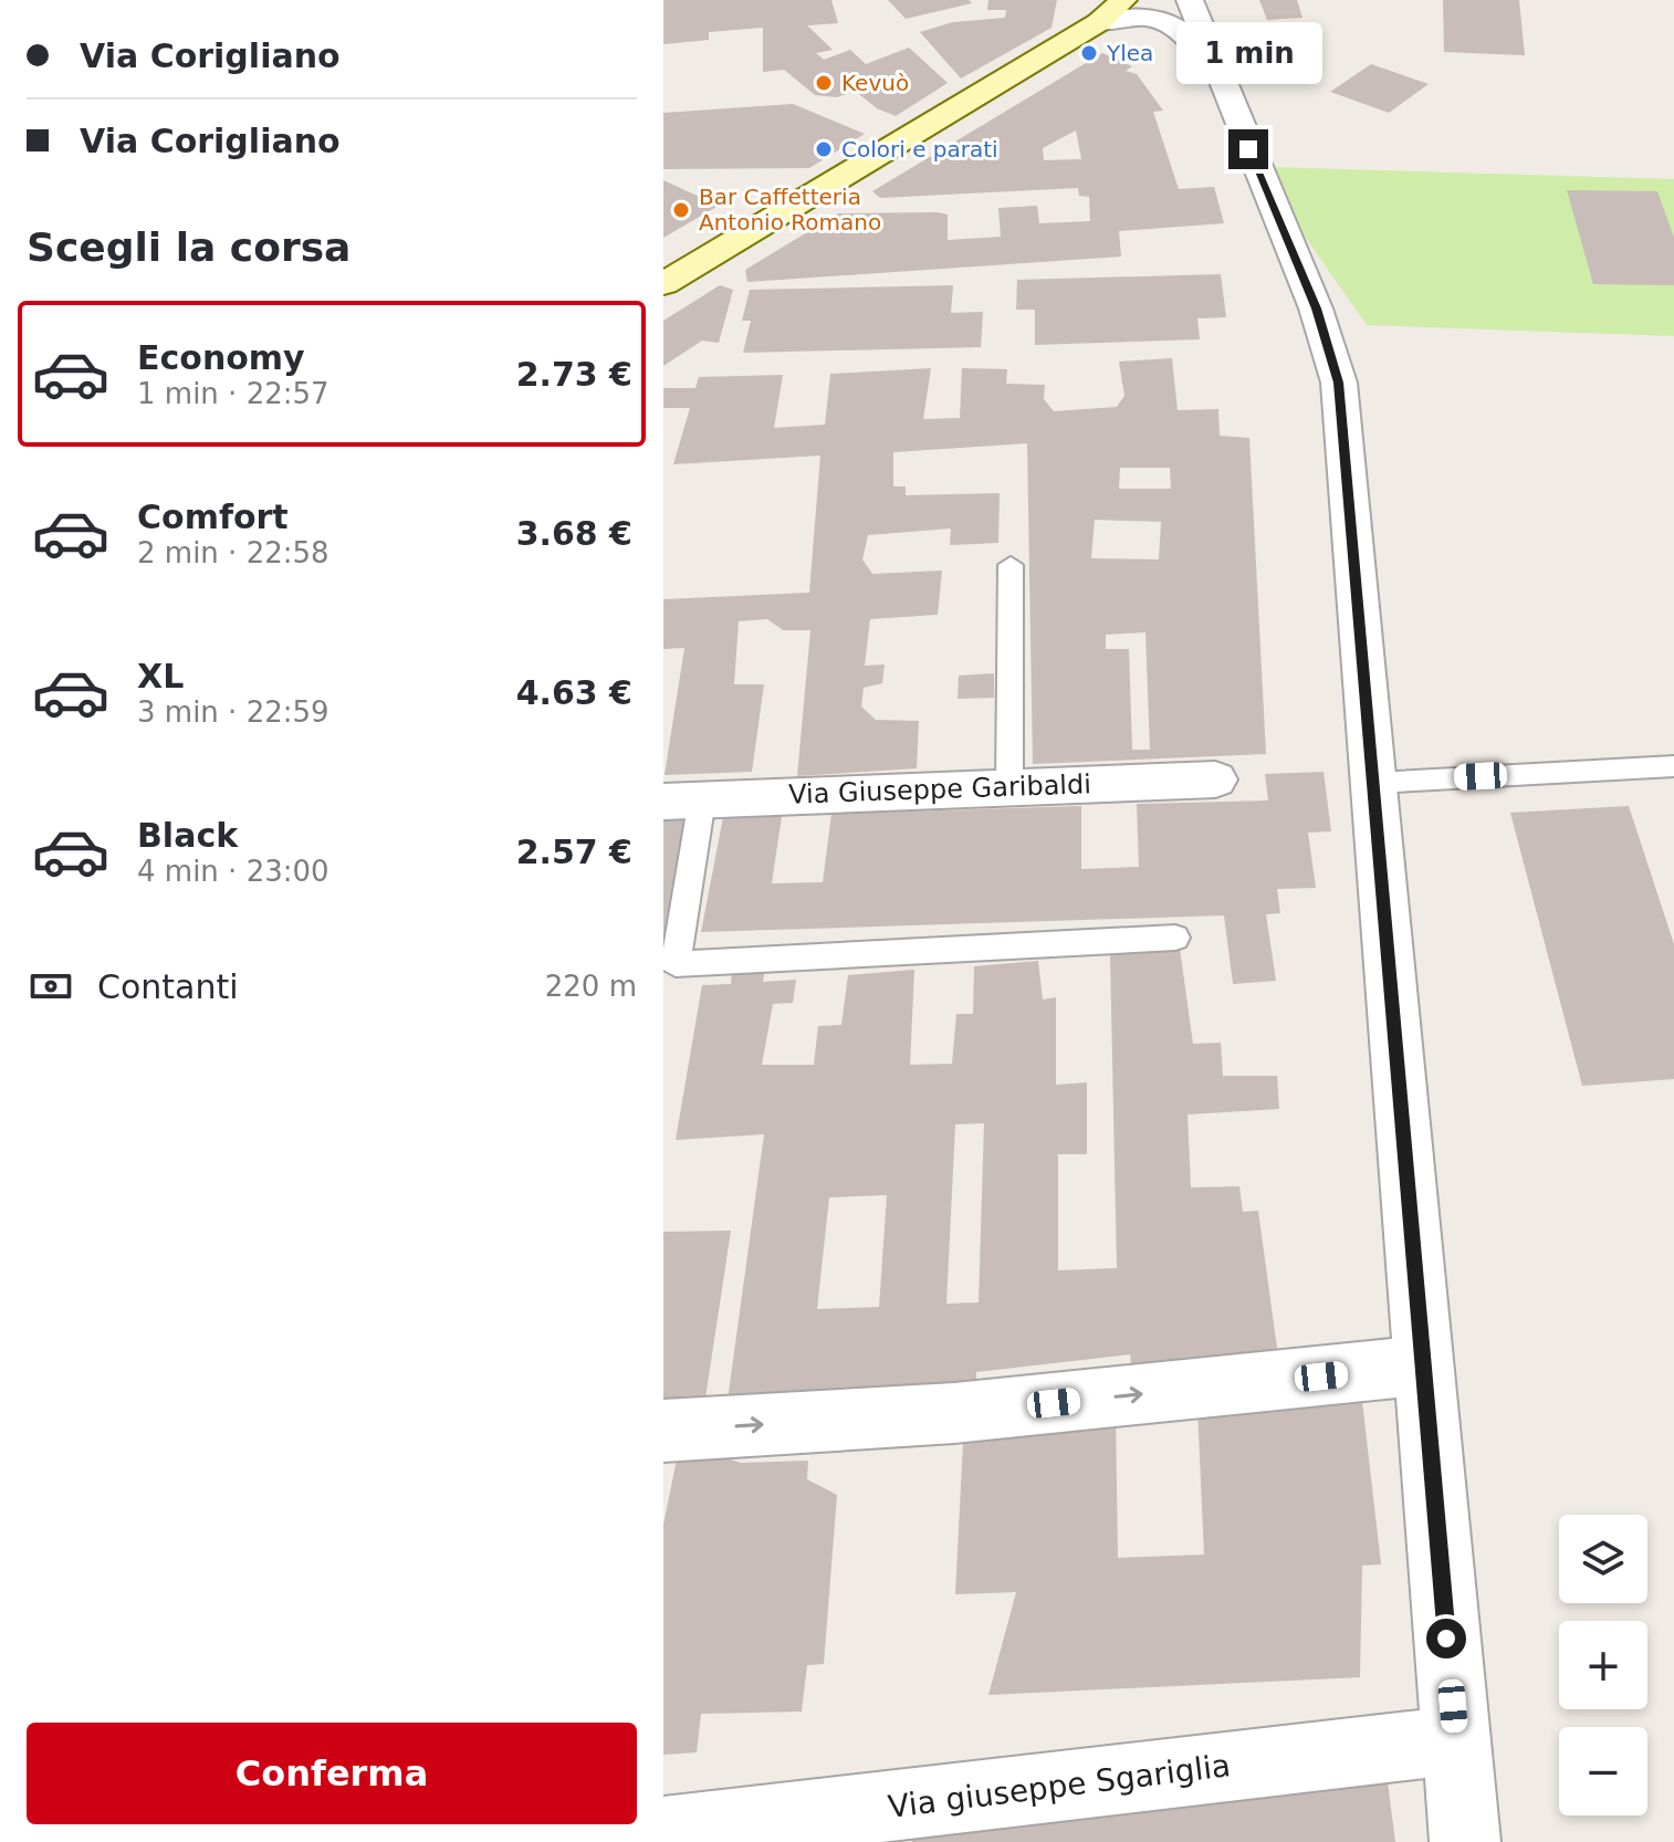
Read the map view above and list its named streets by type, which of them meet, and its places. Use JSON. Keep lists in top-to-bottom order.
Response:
{
  "streets": {
    "street": ["Via Giuseppe Garibaldi", "Via giuseppe Sgariglia"]
  },
  "places": [
    "Ylea",
    "Kevuò",
    "Colori e parati",
    "Bar Caffetteria Antonio Romano"
  ],
  "page": {
    "banner": ["Via Corigliano", "Via Corigliano"],
    "bubble": "1 min",
    "heading": "Scegli la corsa",
    "list": [
      {
        "name": "Economy",
        "note": "1 min · 22:57",
        "value": "2.73 €"
      },
      {
        "name": "Comfort",
        "note": "2 min · 22:58",
        "value": "3.68 €"
      },
      {
        "name": "XL",
        "note": "3 min · 22:59",
        "value": "4.63 €"
      },
      {
        "name": "Black",
        "note": "4 min · 23:00",
        "value": "2.57 €"
      }
    ],
    "pay": ["Contanti", "220 m"],
    "map_buttons": ["+", "−"],
    "buttons": "Conferma"
  }
}
